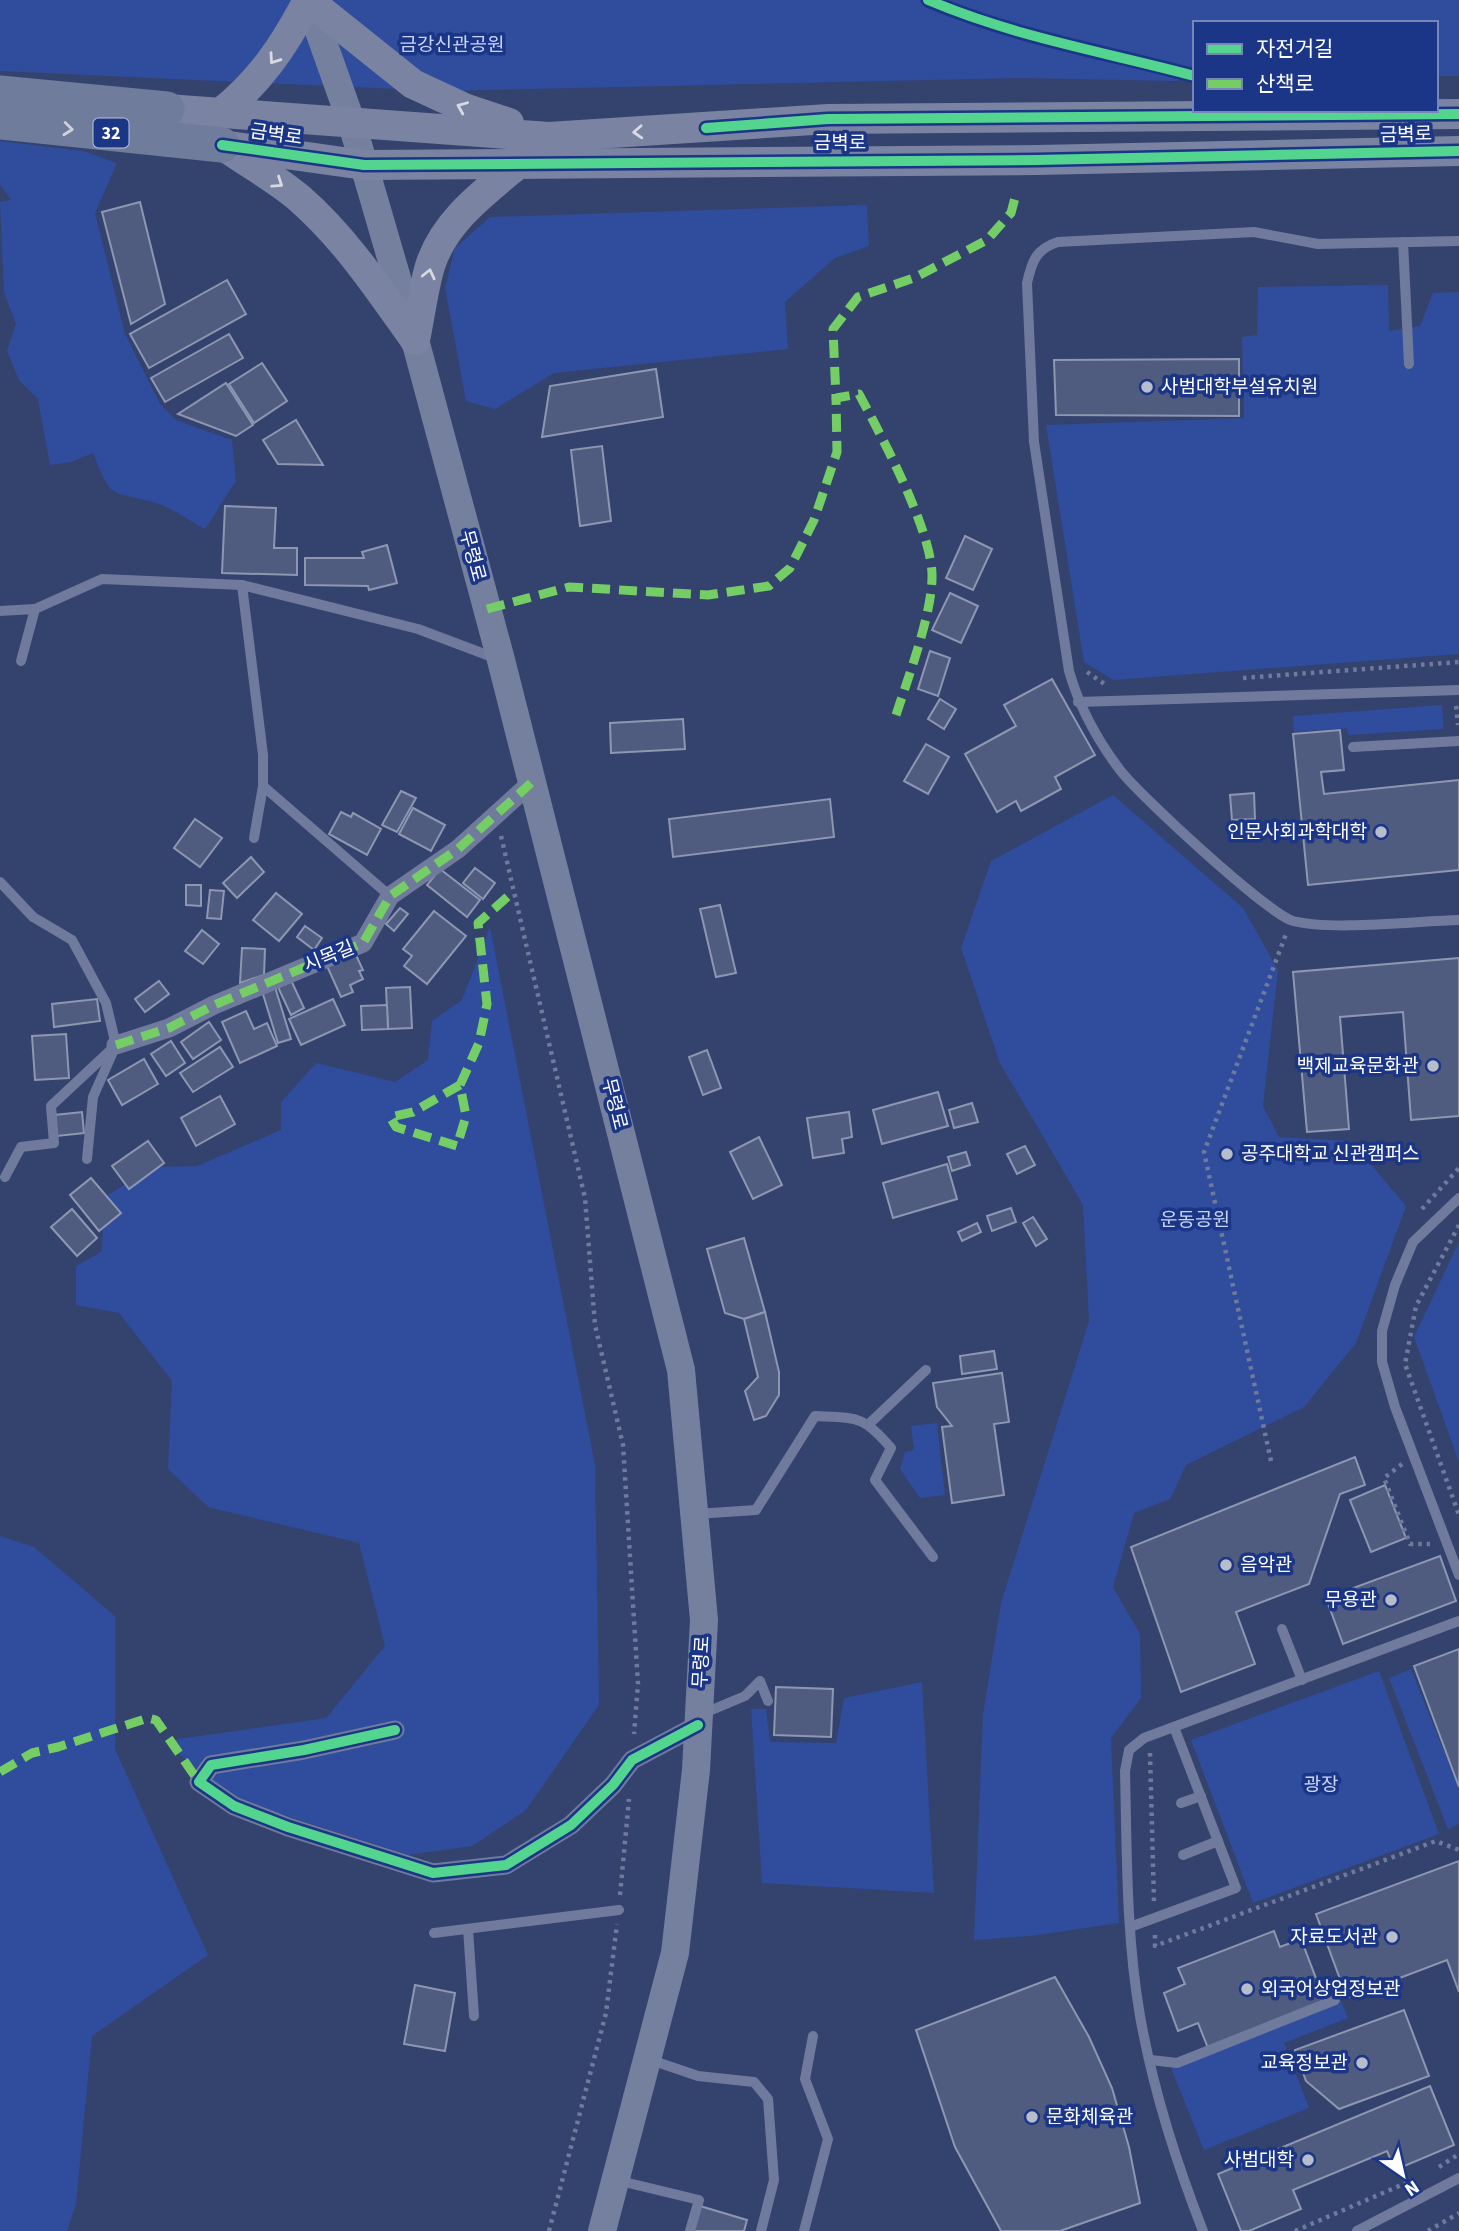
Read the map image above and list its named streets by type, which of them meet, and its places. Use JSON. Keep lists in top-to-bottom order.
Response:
{
  "streets": {
    "highway": ["32", "금벽로"],
    "main road": ["무령로"],
    "street": ["시목길"]
  },
  "crossings": [
    ["금벽로", "무령로"],
    ["무령로", "시목길"]
  ],
  "parks": ["금강신관공원", "운동공원", "광장"],
  "places": [
    "사범대학부설유치원",
    "인문사회과학대학",
    "백제교육문화관",
    "공주대학교 신관캠퍼스",
    "음악관",
    "무용관",
    "자료도서관",
    "외국어상업정보관",
    "교육정보관",
    "문화체육관",
    "사범대학"
  ],
  "legend": ["자전거길", "산책로"],
  "north": "bottom right"
}
